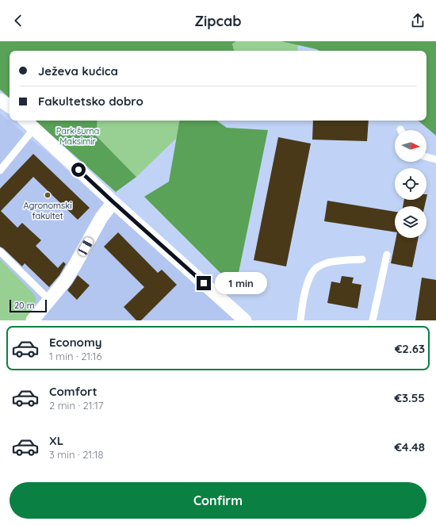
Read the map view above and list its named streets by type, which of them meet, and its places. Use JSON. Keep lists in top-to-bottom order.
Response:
{
  "parks": ["Park šuma Maksimir"],
  "places": ["Agronomski fakultet"],
  "scale_bar": "20 m",
  "north": "right",
  "page": {
    "header": "Zipcab",
    "banner": ["Ježeva kućica", "Fakultetsko dobro"],
    "bubble": "1 min",
    "scale": "20 m",
    "list": [
      {
        "name": "Economy",
        "note": "1 min · 21:16",
        "value": "€2.63"
      },
      {
        "name": "Comfort",
        "note": "2 min · 21:17",
        "value": "€3.55"
      },
      {
        "name": "XL",
        "note": "3 min · 21:18",
        "value": "€4.48"
      }
    ],
    "buttons": "Confirm"
  }
}
